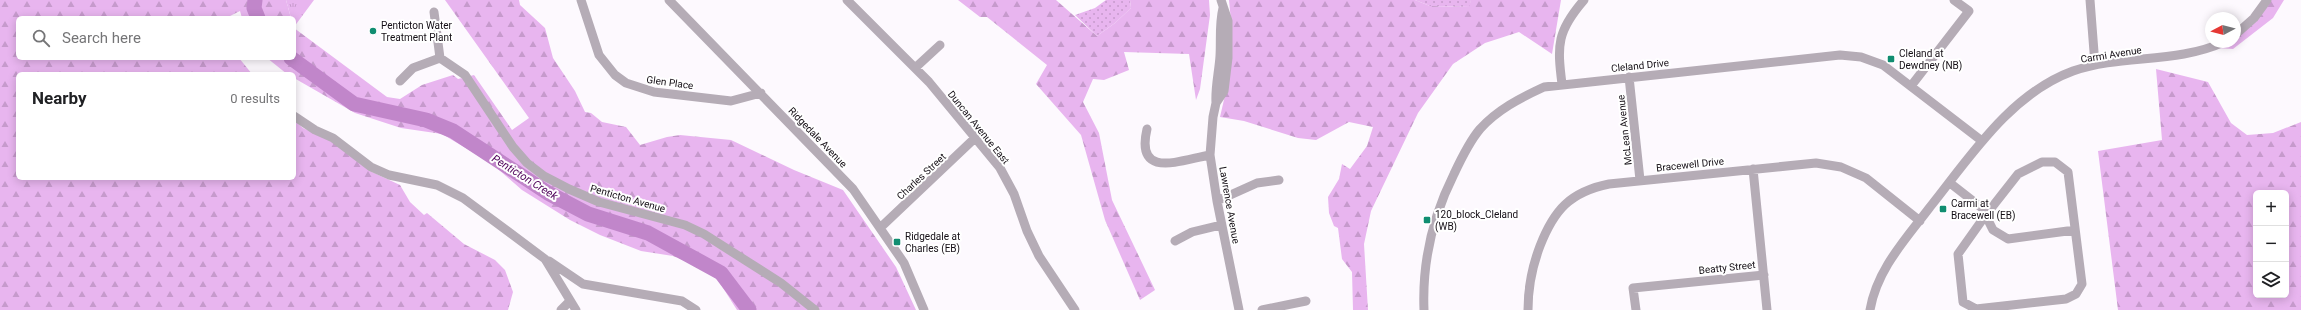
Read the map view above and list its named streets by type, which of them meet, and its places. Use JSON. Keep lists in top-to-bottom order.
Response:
{
  "streets": {
    "street": [
      "Carmi Avenue",
      "Cleland Drive",
      "Glen Place",
      "Duncan Avenue East",
      "McLean Avenue",
      "Ridgedale Avenue",
      "Bracewell Drive",
      "Charles Street",
      "Penticton Avenue",
      "Lawrence Avenue",
      "Beatty Street"
    ]
  },
  "crossings": [
    ["Carmi Avenue", "Cleland Drive"],
    ["Carmi Avenue", "Bracewell Drive"],
    ["Cleland Drive", "McLean Avenue"],
    ["Glen Place", "Ridgedale Avenue"],
    ["Duncan Avenue East", "Charles Street"],
    ["McLean Avenue", "Bracewell Drive"],
    ["Ridgedale Avenue", "Charles Street"],
    ["Bracewell Drive", "Beatty Street"]
  ],
  "water": ["Penticton Creek"],
  "places": {
    "other": ["Penticton Water Treatment Plant"],
    "transit": [
      "Cleland at Dewdney (NB)",
      "Carmi at Bracewell (EB)",
      "120_block_Cleland (WB)",
      "Ridgedale at Charles (EB)"
    ]
  },
  "north": "left",
  "page": {
    "search": "Search here",
    "heading": ["Nearby", "0 results"],
    "map_buttons": ["+", "−"]
  }
}
